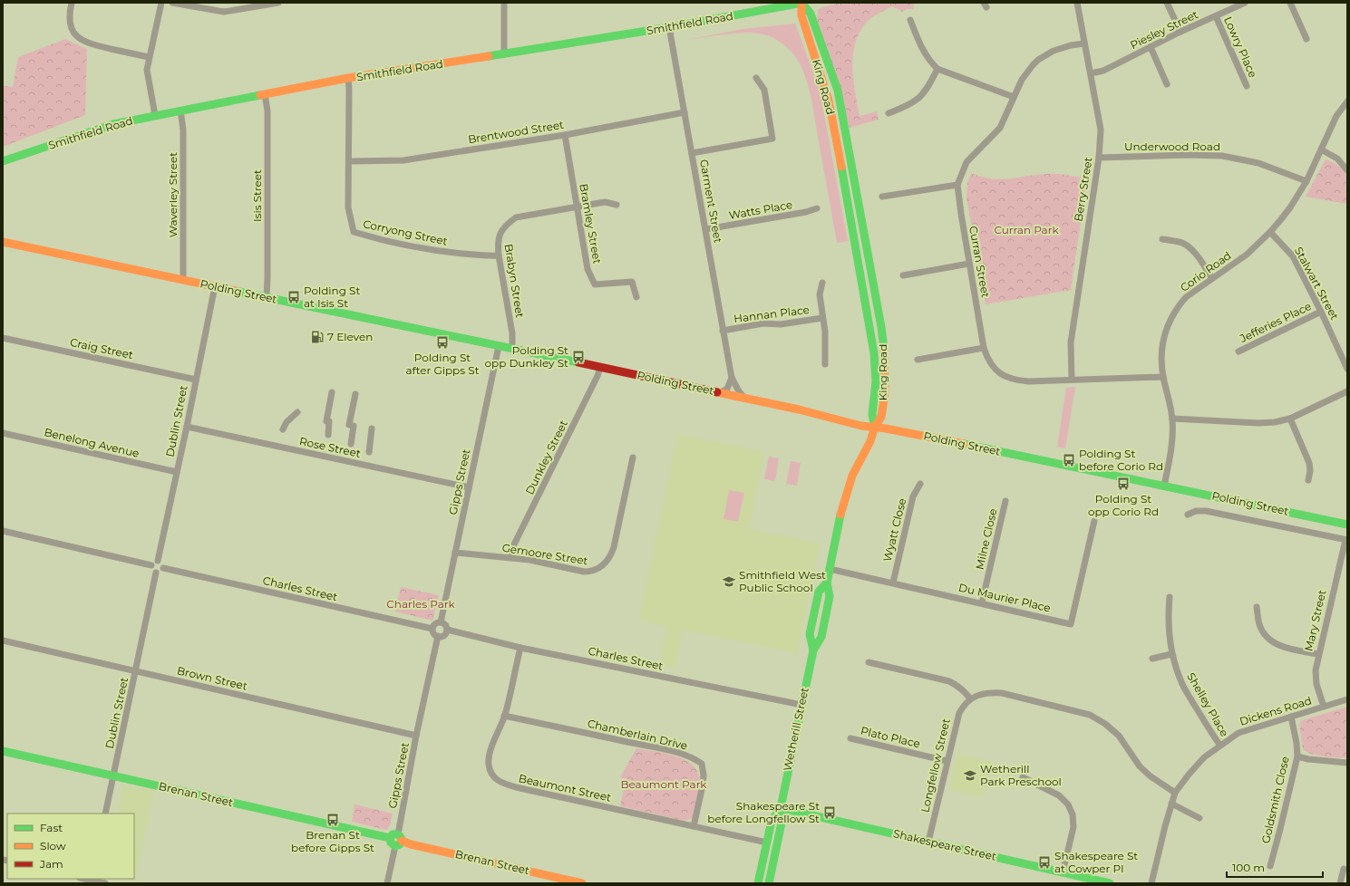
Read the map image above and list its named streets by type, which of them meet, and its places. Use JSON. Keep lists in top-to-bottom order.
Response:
{
  "streets": {
    "main road": [
      "Smithfield Road",
      "King Road",
      "Polding Street",
      "Wetherill Street",
      "Brenan Street",
      "Shakespeare Street"
    ],
    "street": [
      "Piesley Street",
      "Lowry Place",
      "Brentwood Street",
      "Underwood Road",
      "Berry Street",
      "Waverley Street",
      "Isis Street",
      "Garment Street",
      "Watts Place",
      "Bramley Street",
      "Corryong Street",
      "Curran Street",
      "Corio Road",
      "Brabyn Street",
      "Stalwart Street",
      "Hannan Place",
      "Jefferies Place",
      "Craig Street",
      "Dublin Street",
      "Benelong Avenue",
      "Rose Street",
      "Dunkley Street",
      "Gipps Street",
      "Wyatt Close",
      "Milne Close",
      "Gemoore Street",
      "Charles Street",
      "Du Maurier Place",
      "Mary Street",
      "Brown Street",
      "Shelley Place",
      "Dickens Road",
      "Chamberlain Drive",
      "Plato Place",
      "Longfellow Street",
      "Beaumont Street",
      "Goldsmith Close"
    ]
  },
  "crossings": [
    ["Smithfield Road", "King Road"],
    ["Smithfield Road", "Waverley Street"],
    ["Smithfield Road", "Isis Street"],
    ["Smithfield Road", "Garment Street"],
    ["Smithfield Road", "Corryong Street"],
    ["Piesley Street", "Lowry Place"],
    ["Piesley Street", "Berry Street"],
    ["King Road", "Polding Street"],
    ["King Road", "Wetherill Street"],
    ["Brentwood Street", "Garment Street"],
    ["Brentwood Street", "Bramley Street"],
    ["Brentwood Street", "Corryong Street"],
    ["Underwood Road", "Berry Street"],
    ["Underwood Road", "Corio Road"],
    ["Berry Street", "Curran Street"],
    ["Waverley Street", "Polding Street"],
    ["Isis Street", "Polding Street"],
    ["Garment Street", "Watts Place"],
    ["Garment Street", "Polding Street"],
    ["Garment Street", "Hannan Place"],
    ["Bramley Street", "Brabyn Street"],
    ["Corryong Street", "Brabyn Street"],
    ["Curran Street", "Corio Road"],
    ["Corio Road", "Stalwart Street"],
    ["Corio Road", "Polding Street"],
    ["Brabyn Street", "Polding Street"],
    ["Stalwart Street", "Jefferies Place"],
    ["Polding Street", "Dublin Street"],
    ["Polding Street", "Dunkley Street"],
    ["Polding Street", "Gipps Street"],
    ["Polding Street", "Wetherill Street"],
    ["Craig Street", "Dublin Street"],
    ["Dublin Street", "Benelong Avenue"],
    ["Dublin Street", "Rose Street"],
    ["Dublin Street", "Charles Street"],
    ["Dublin Street", "Brown Street"],
    ["Dublin Street", "Brenan Street"],
    ["Rose Street", "Gipps Street"],
    ["Dunkley Street", "Gemoore Street"],
    ["Gipps Street", "Gemoore Street"],
    ["Gipps Street", "Charles Street"],
    ["Gipps Street", "Brown Street"],
    ["Gipps Street", "Brenan Street"],
    ["Wyatt Close", "Du Maurier Place"],
    ["Milne Close", "Du Maurier Place"],
    ["Charles Street", "Wetherill Street"],
    ["Charles Street", "Beaumont Street"],
    ["Du Maurier Place", "Wetherill Street"],
    ["Mary Street", "Dickens Road"],
    ["Shelley Place", "Dickens Road"],
    ["Dickens Road", "Goldsmith Close"],
    ["Wetherill Street", "Beaumont Street"],
    ["Wetherill Street", "Shakespeare Street"],
    ["Chamberlain Drive", "Beaumont Street"],
    ["Plato Place", "Longfellow Street"],
    ["Longfellow Street", "Shakespeare Street"]
  ],
  "parks": ["Curran Park", "Charles Park", "Beaumont Park"],
  "places": {
    "bus stop": [
      "Polding St at Isis St",
      "Polding St after Gipps St",
      "Polding St opp Dunkley St",
      "Polding St before Corio Rd",
      "Polding St opp Corio Rd",
      "Shakespeare St before Longfellow St",
      "Brenan St before Gipps St",
      "Shakespeare St at Cowper Pl"
    ],
    "fuel station": ["7 Eleven"],
    "school or university": ["Smithfield West Public School", "Wetherill Park Preschool"]
  },
  "legend": ["Fast", "Slow", "Jam"],
  "scale_bar": "100 m"
}
